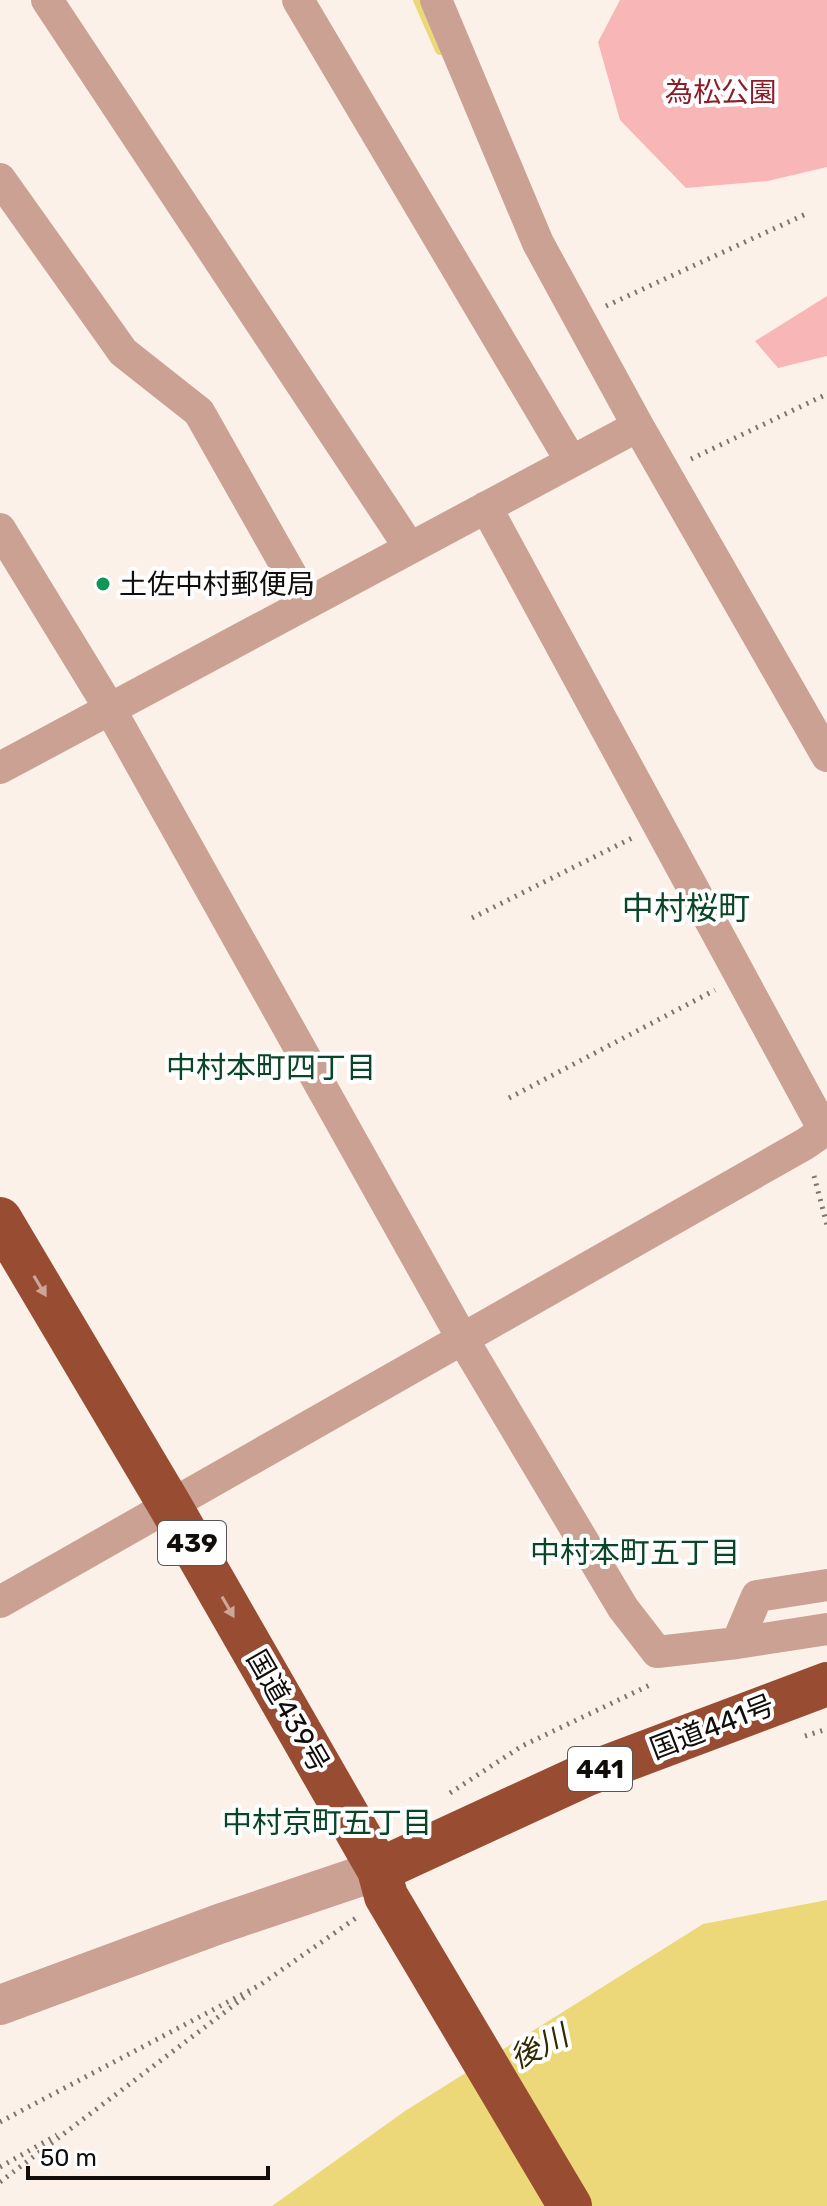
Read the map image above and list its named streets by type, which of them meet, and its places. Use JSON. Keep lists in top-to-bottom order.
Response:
{
  "streets": {
    "highway": [
      "439",
      "国道439号",
      "国道441号",
      "441"
    ]
  },
  "crossings": [
    ["国道439号", "国道441号"]
  ],
  "one_way": ["国道439号"],
  "districts": [
    "中村桜町",
    "中村本町四丁目",
    "中村本町五丁目",
    "中村京町五丁目"
  ],
  "water": ["後川"],
  "parks": ["為松公園"],
  "places": ["土佐中村郵便局"],
  "scale_bar": "50 m"
}
